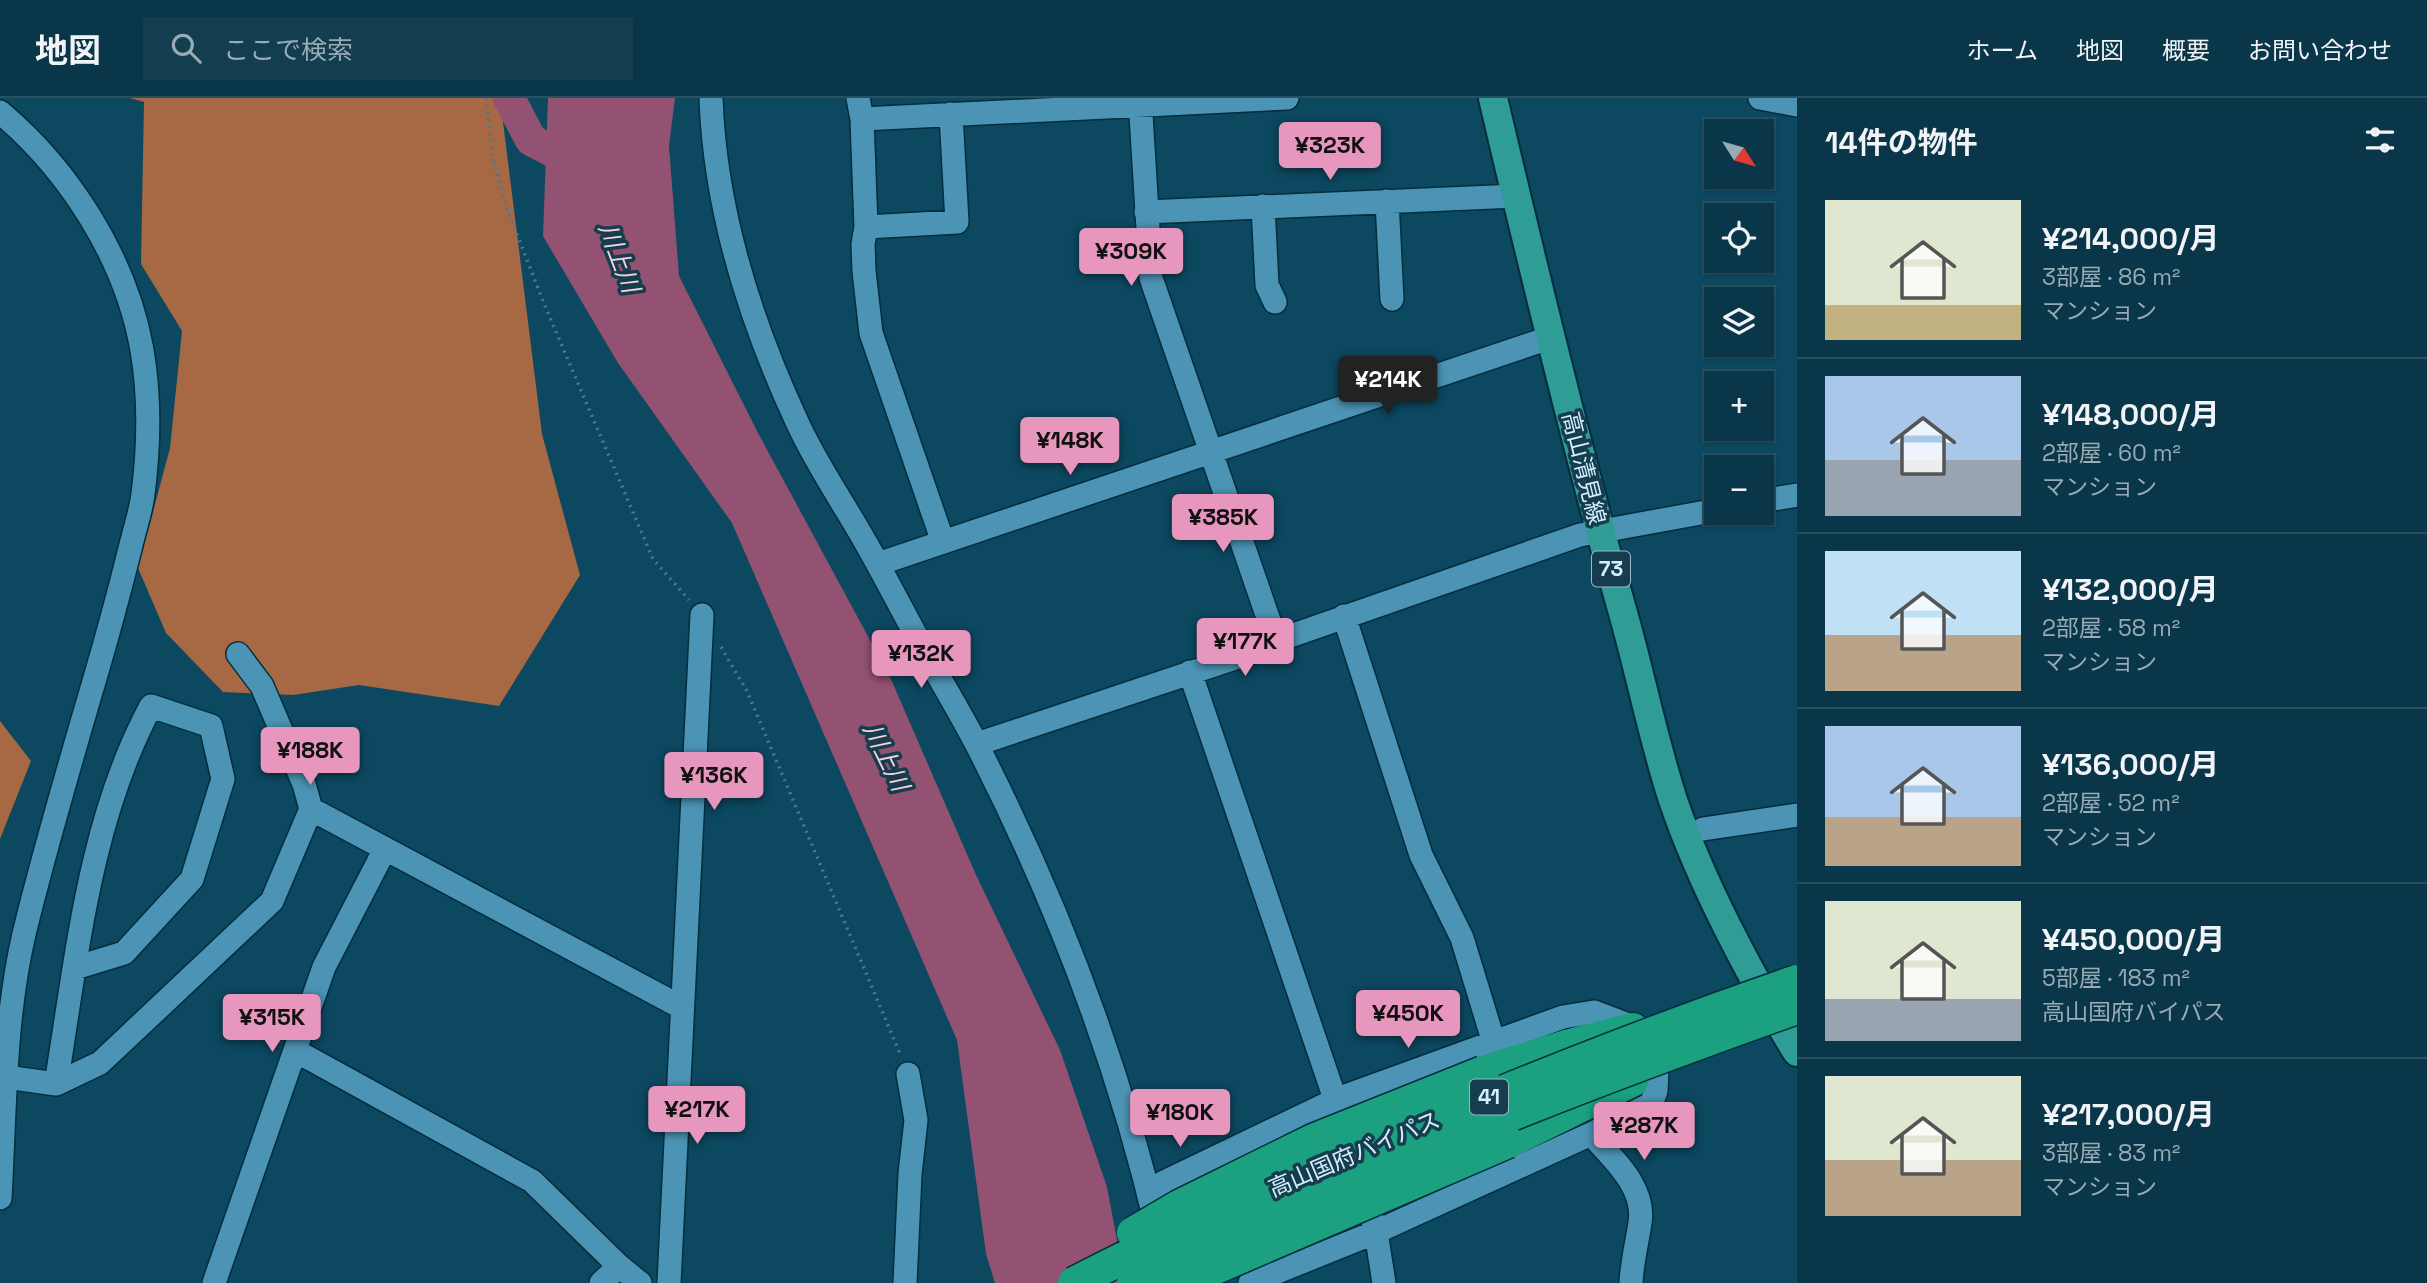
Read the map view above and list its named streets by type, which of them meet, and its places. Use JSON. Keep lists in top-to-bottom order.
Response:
{
  "streets": {
    "highway": ["41", "高山国府バイパス"],
    "main road": ["高山清見線", "73"]
  },
  "crossings": [
    ["高山清見線", "41"],
    ["高山清見線", "高山国府バイパス"],
    ["41", "高山国府バイパス"]
  ],
  "water": ["川上川"],
  "north": "bottom right",
  "page": {
    "header": "地図",
    "search": "ここで検索",
    "nav": [
      "ホーム",
      "地図",
      "概要",
      "お問い合わせ"
    ],
    "heading": "14件の物件",
    "map_buttons": ["+", "−"],
    "price": [
      "¥323K",
      "¥309K",
      "¥214K",
      "¥148K",
      "¥385K",
      "¥177K",
      "¥132K",
      "¥188K",
      "¥136K",
      "¥450K",
      "¥315K",
      "¥217K",
      "¥180K",
      "¥287K"
    ],
    "list": [
      {
        "name": "¥214,000/月",
        "note": "3部屋 · 86 m² · マンション"
      },
      {
        "name": "¥148,000/月",
        "note": "2部屋 · 60 m² · マンション"
      },
      {
        "name": "¥132,000/月",
        "note": "2部屋 · 58 m² · マンション"
      },
      {
        "name": "¥136,000/月",
        "note": "2部屋 · 52 m² · マンション"
      },
      {
        "name": "¥450,000/月",
        "note": "5部屋 · 183 m² · 高山国府バイパス"
      },
      {
        "name": "¥217,000/月",
        "note": "3部屋 · 83 m² · マンション"
      }
    ]
  }
}
